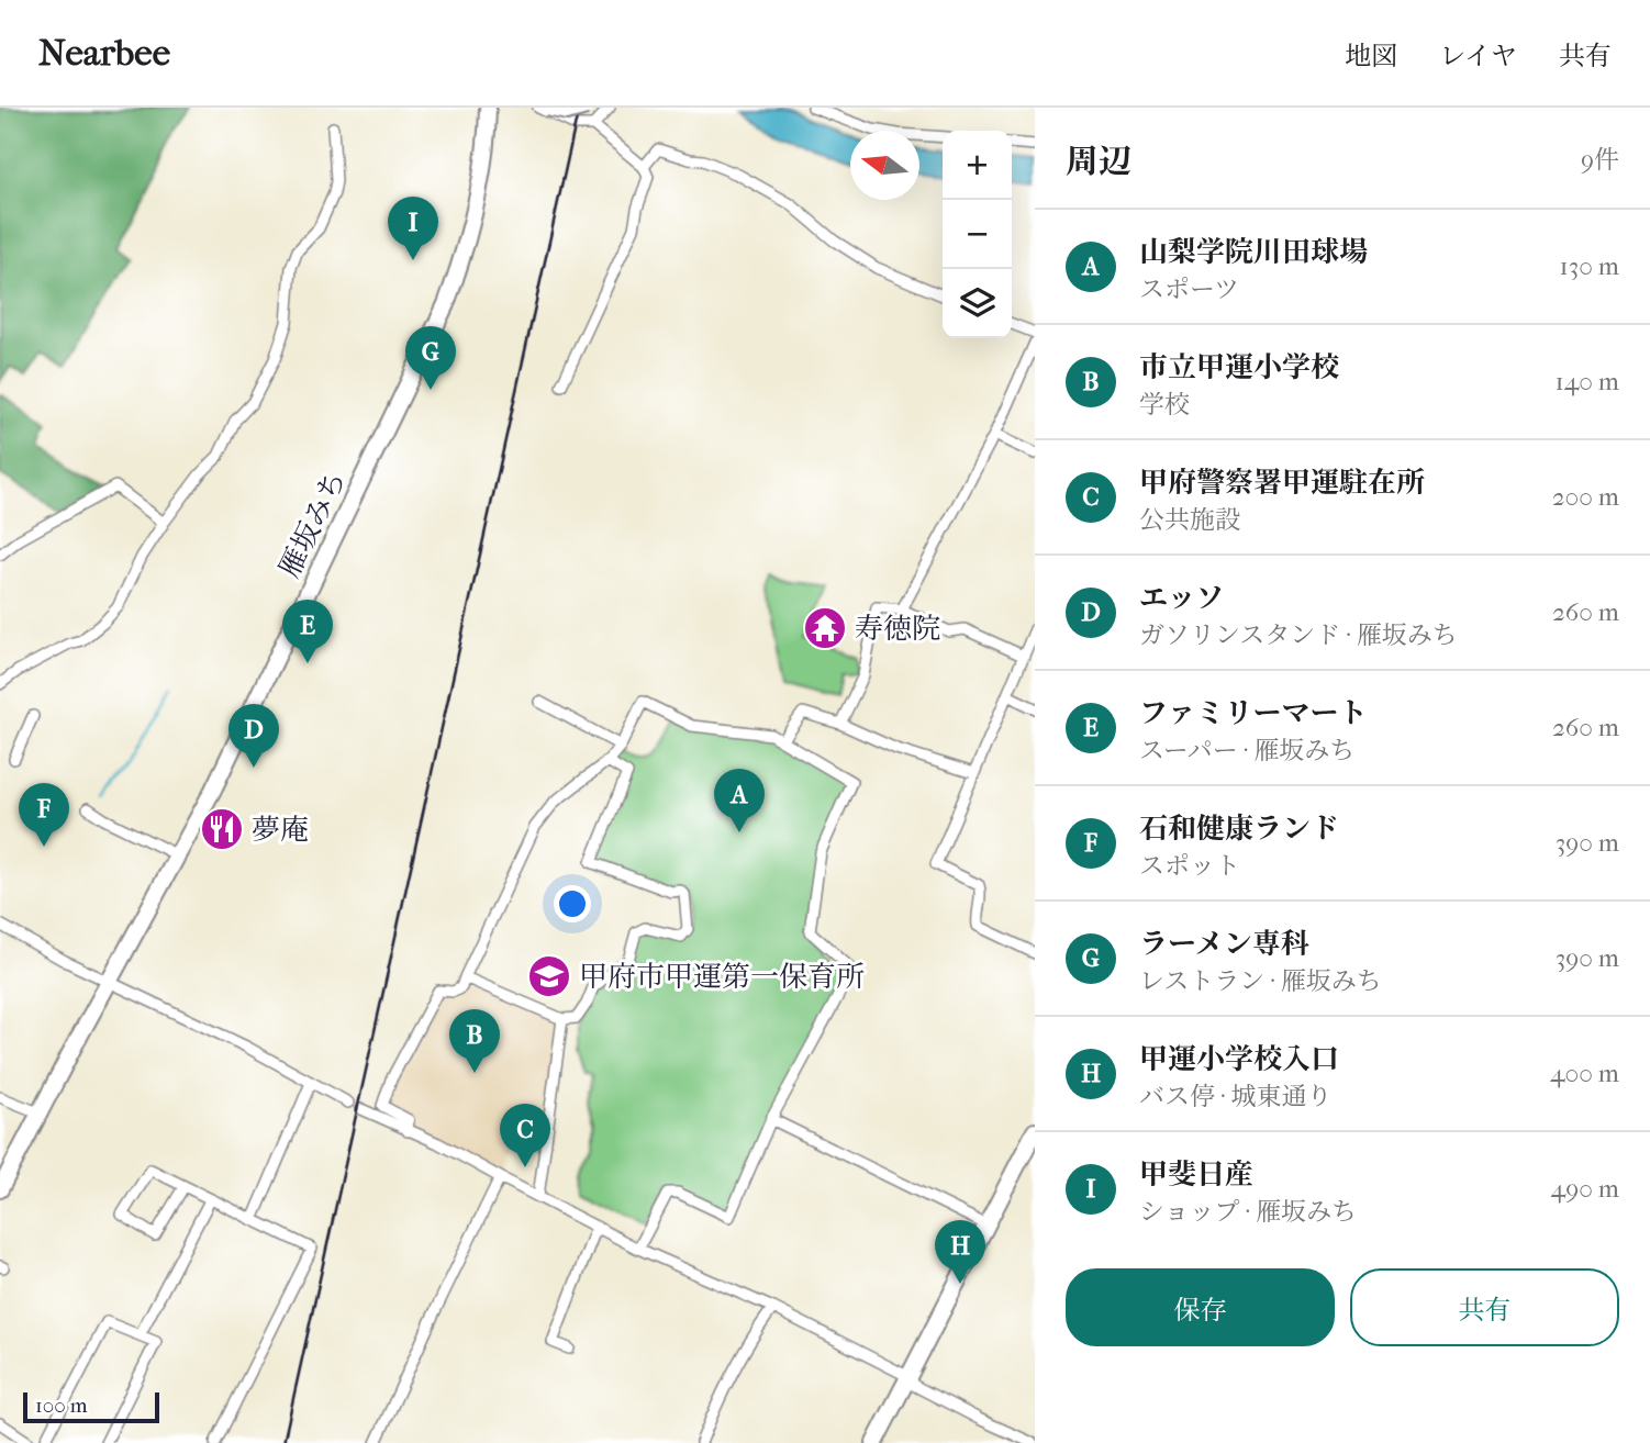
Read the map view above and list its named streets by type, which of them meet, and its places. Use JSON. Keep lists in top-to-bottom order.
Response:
{
  "streets": {
    "highway": ["雁坂みち"]
  },
  "places": {
    "temple": ["寿徳院"],
    "restaurant": ["夢庵"],
    "school or university": ["甲府市甲運第一保育所"]
  },
  "scale_bar": "100 m",
  "north": "left",
  "page": {
    "header": "Nearbee",
    "nav": ["地図", "レイヤ", "共有"],
    "heading": ["周辺", "9件"],
    "map_buttons": ["+", "−"],
    "pins": [
      "I",
      "G",
      "E",
      "D",
      "A",
      "F",
      "B",
      "C",
      "H"
    ],
    "list": [
      {
        "mark": "A",
        "name": "山梨学院川田球場",
        "note": "スポーツ",
        "value": "130 m"
      },
      {
        "mark": "B",
        "name": "市立甲運小学校",
        "note": "学校",
        "value": "140 m"
      },
      {
        "mark": "C",
        "name": "甲府警察署甲運駐在所",
        "note": "公共施設",
        "value": "200 m"
      },
      {
        "mark": "D",
        "name": "エッソ",
        "note": "ガソリンスタンド · 雁坂みち",
        "value": "260 m"
      },
      {
        "mark": "E",
        "name": "ファミリーマート",
        "note": "スーパー · 雁坂みち",
        "value": "260 m"
      },
      {
        "mark": "F",
        "name": "石和健康ランド",
        "note": "スポット",
        "value": "390 m"
      },
      {
        "mark": "G",
        "name": "ラーメン専科",
        "note": "レストラン · 雁坂みち",
        "value": "390 m"
      },
      {
        "mark": "H",
        "name": "甲運小学校入口",
        "note": "バス停 · 城東通り",
        "value": "400 m"
      },
      {
        "mark": "I",
        "name": "甲斐日産",
        "note": "ショップ · 雁坂みち",
        "value": "490 m"
      }
    ],
    "buttons": ["保存", "共有"],
    "scale": "100 m"
  }
}
